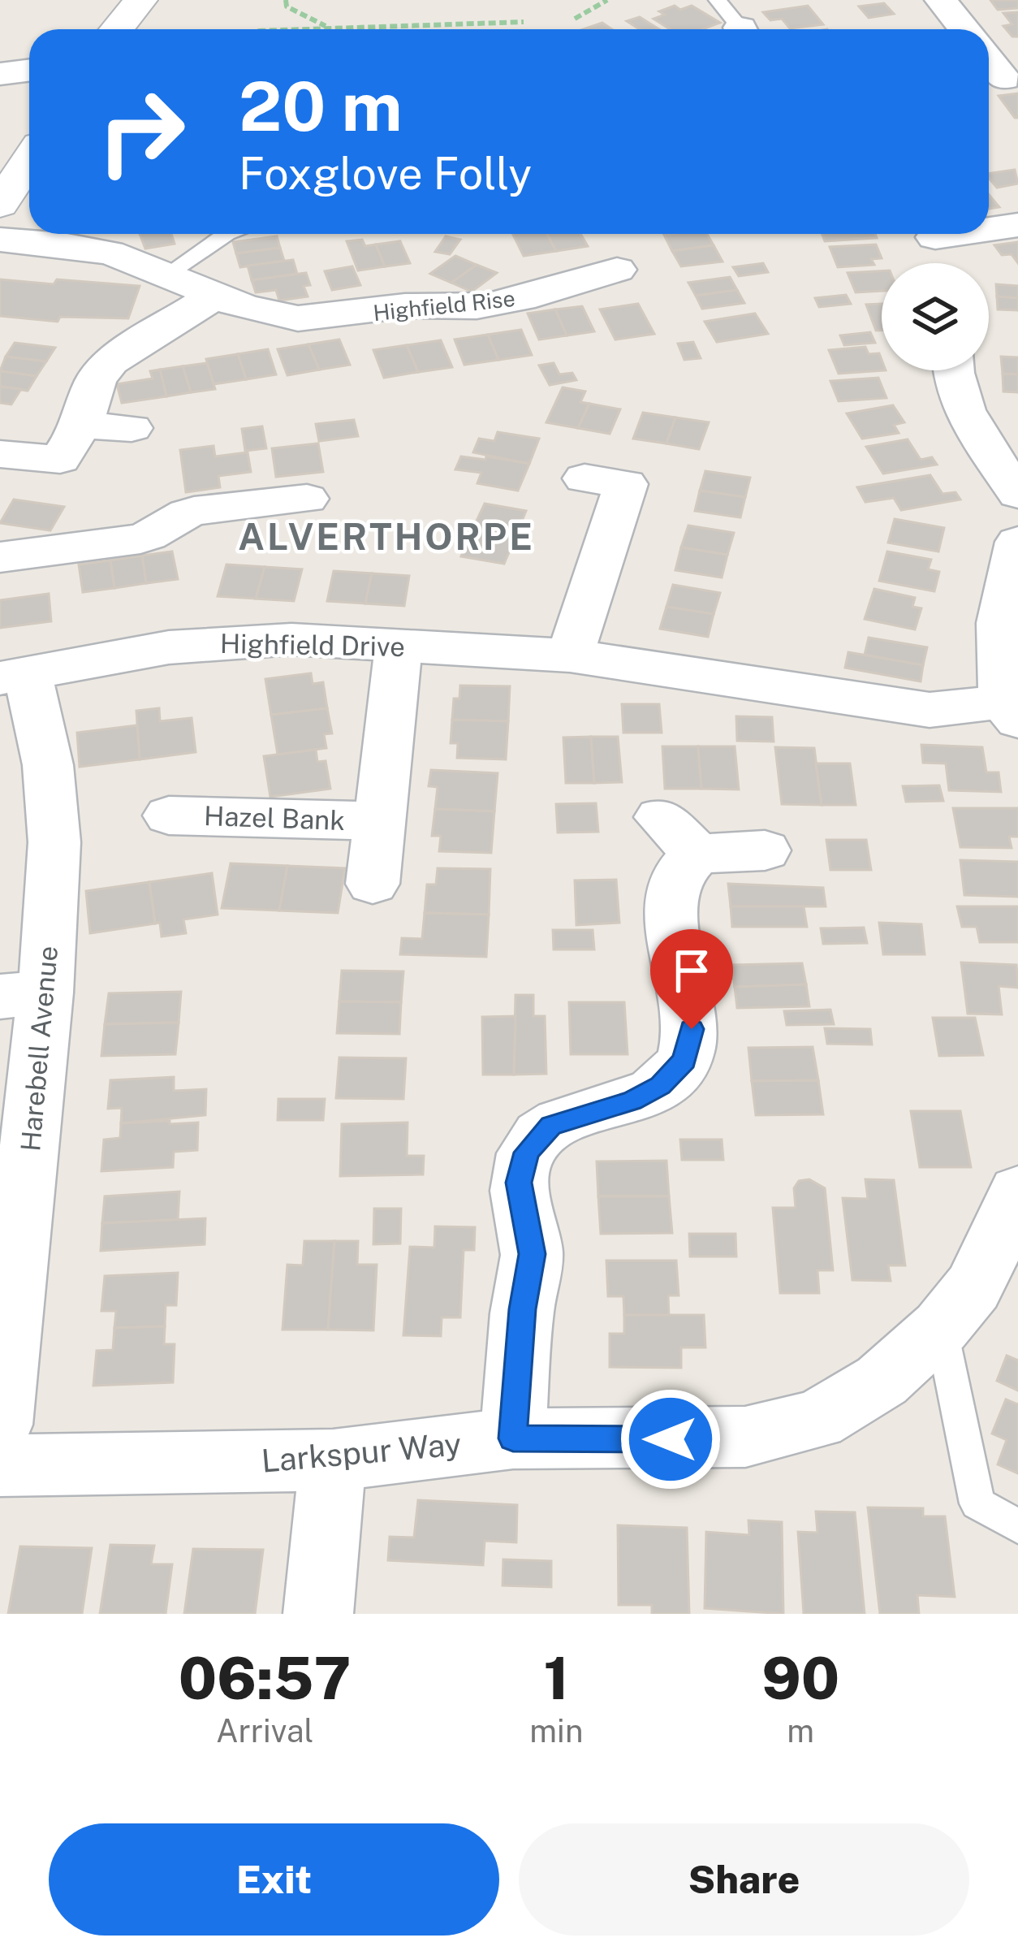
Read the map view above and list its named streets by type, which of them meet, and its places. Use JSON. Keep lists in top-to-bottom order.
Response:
{
  "streets": {
    "street": [
      "Highfield Rise",
      "Highfield Drive",
      "Hazel Bank",
      "Harebell Avenue",
      "Larkspur Way"
    ]
  },
  "crossings": [
    ["Highfield Drive", "Hazel Bank"],
    ["Highfield Drive", "Harebell Avenue"]
  ],
  "districts": ["ALVERTHORPE"],
  "page": {
    "turn": ["20 m", "Foxglove Folly"],
    "eta": [
      "06:57",
      "Arrival",
      "1",
      "min",
      "90",
      "m"
    ],
    "buttons": ["Exit", "Share"]
  }
}
